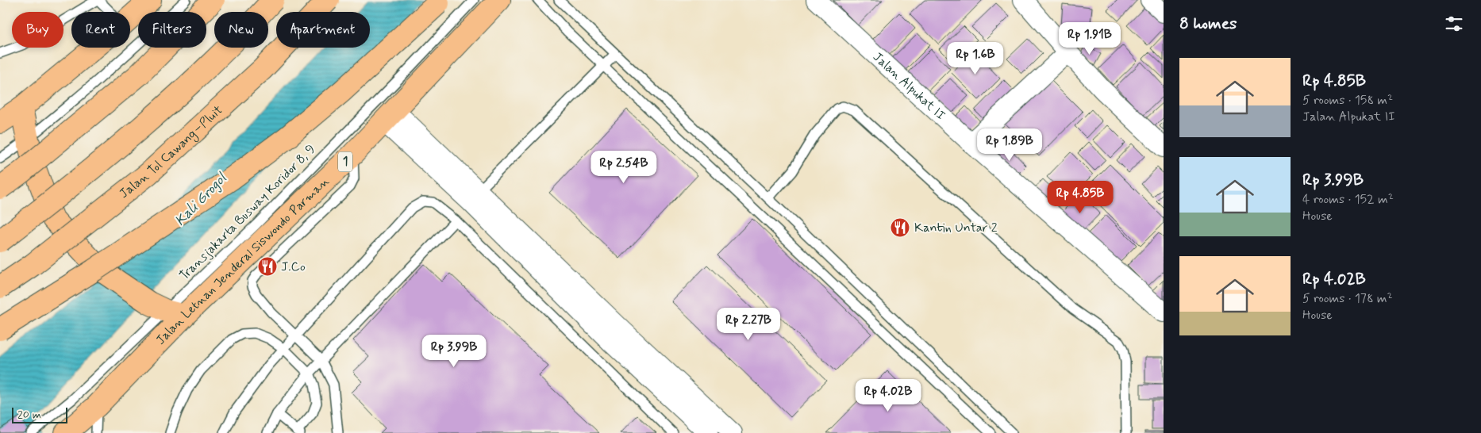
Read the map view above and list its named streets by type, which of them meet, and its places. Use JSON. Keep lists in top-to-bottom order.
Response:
{
  "streets": {
    "highway": ["Jalan Tol Cawang–Pluit", "1", "Jalan Letnan Jenderal Siswondo Parman"],
    "street": ["Jalan Alpukat II"],
    "lane": ["Transjakarta Busway Koridor 8, 9"]
  },
  "crossings": [
    ["Transjakarta Busway Koridor 8, 9", "Jalan Letnan Jenderal Siswondo Parman"]
  ],
  "water": ["Kali Grogol"],
  "places": {
    "restaurant": ["Kantin Untar 2", "J.Co"]
  },
  "scale_bar": "20 m",
  "page": {
    "heading": "8 homes",
    "chip": [
      "Buy",
      "Rent",
      "Filters",
      "New",
      "Apartment"
    ],
    "price": [
      "Rp 1.91B",
      "Rp 1.6B",
      "Rp 1.89B",
      "Rp 2.54B",
      "Rp 4.85B",
      "Rp 2.27B",
      "Rp 3.99B",
      "Rp 4.02B"
    ],
    "list": [
      {
        "name": "Rp 4.85B",
        "note": "5 rooms · 158 m² · Jalan Alpukat II"
      },
      {
        "name": "Rp 3.99B",
        "note": "4 rooms · 152 m² · House"
      },
      {
        "name": "Rp 4.02B",
        "note": "5 rooms · 178 m² · House"
      }
    ],
    "scale": "20 m"
  }
}
